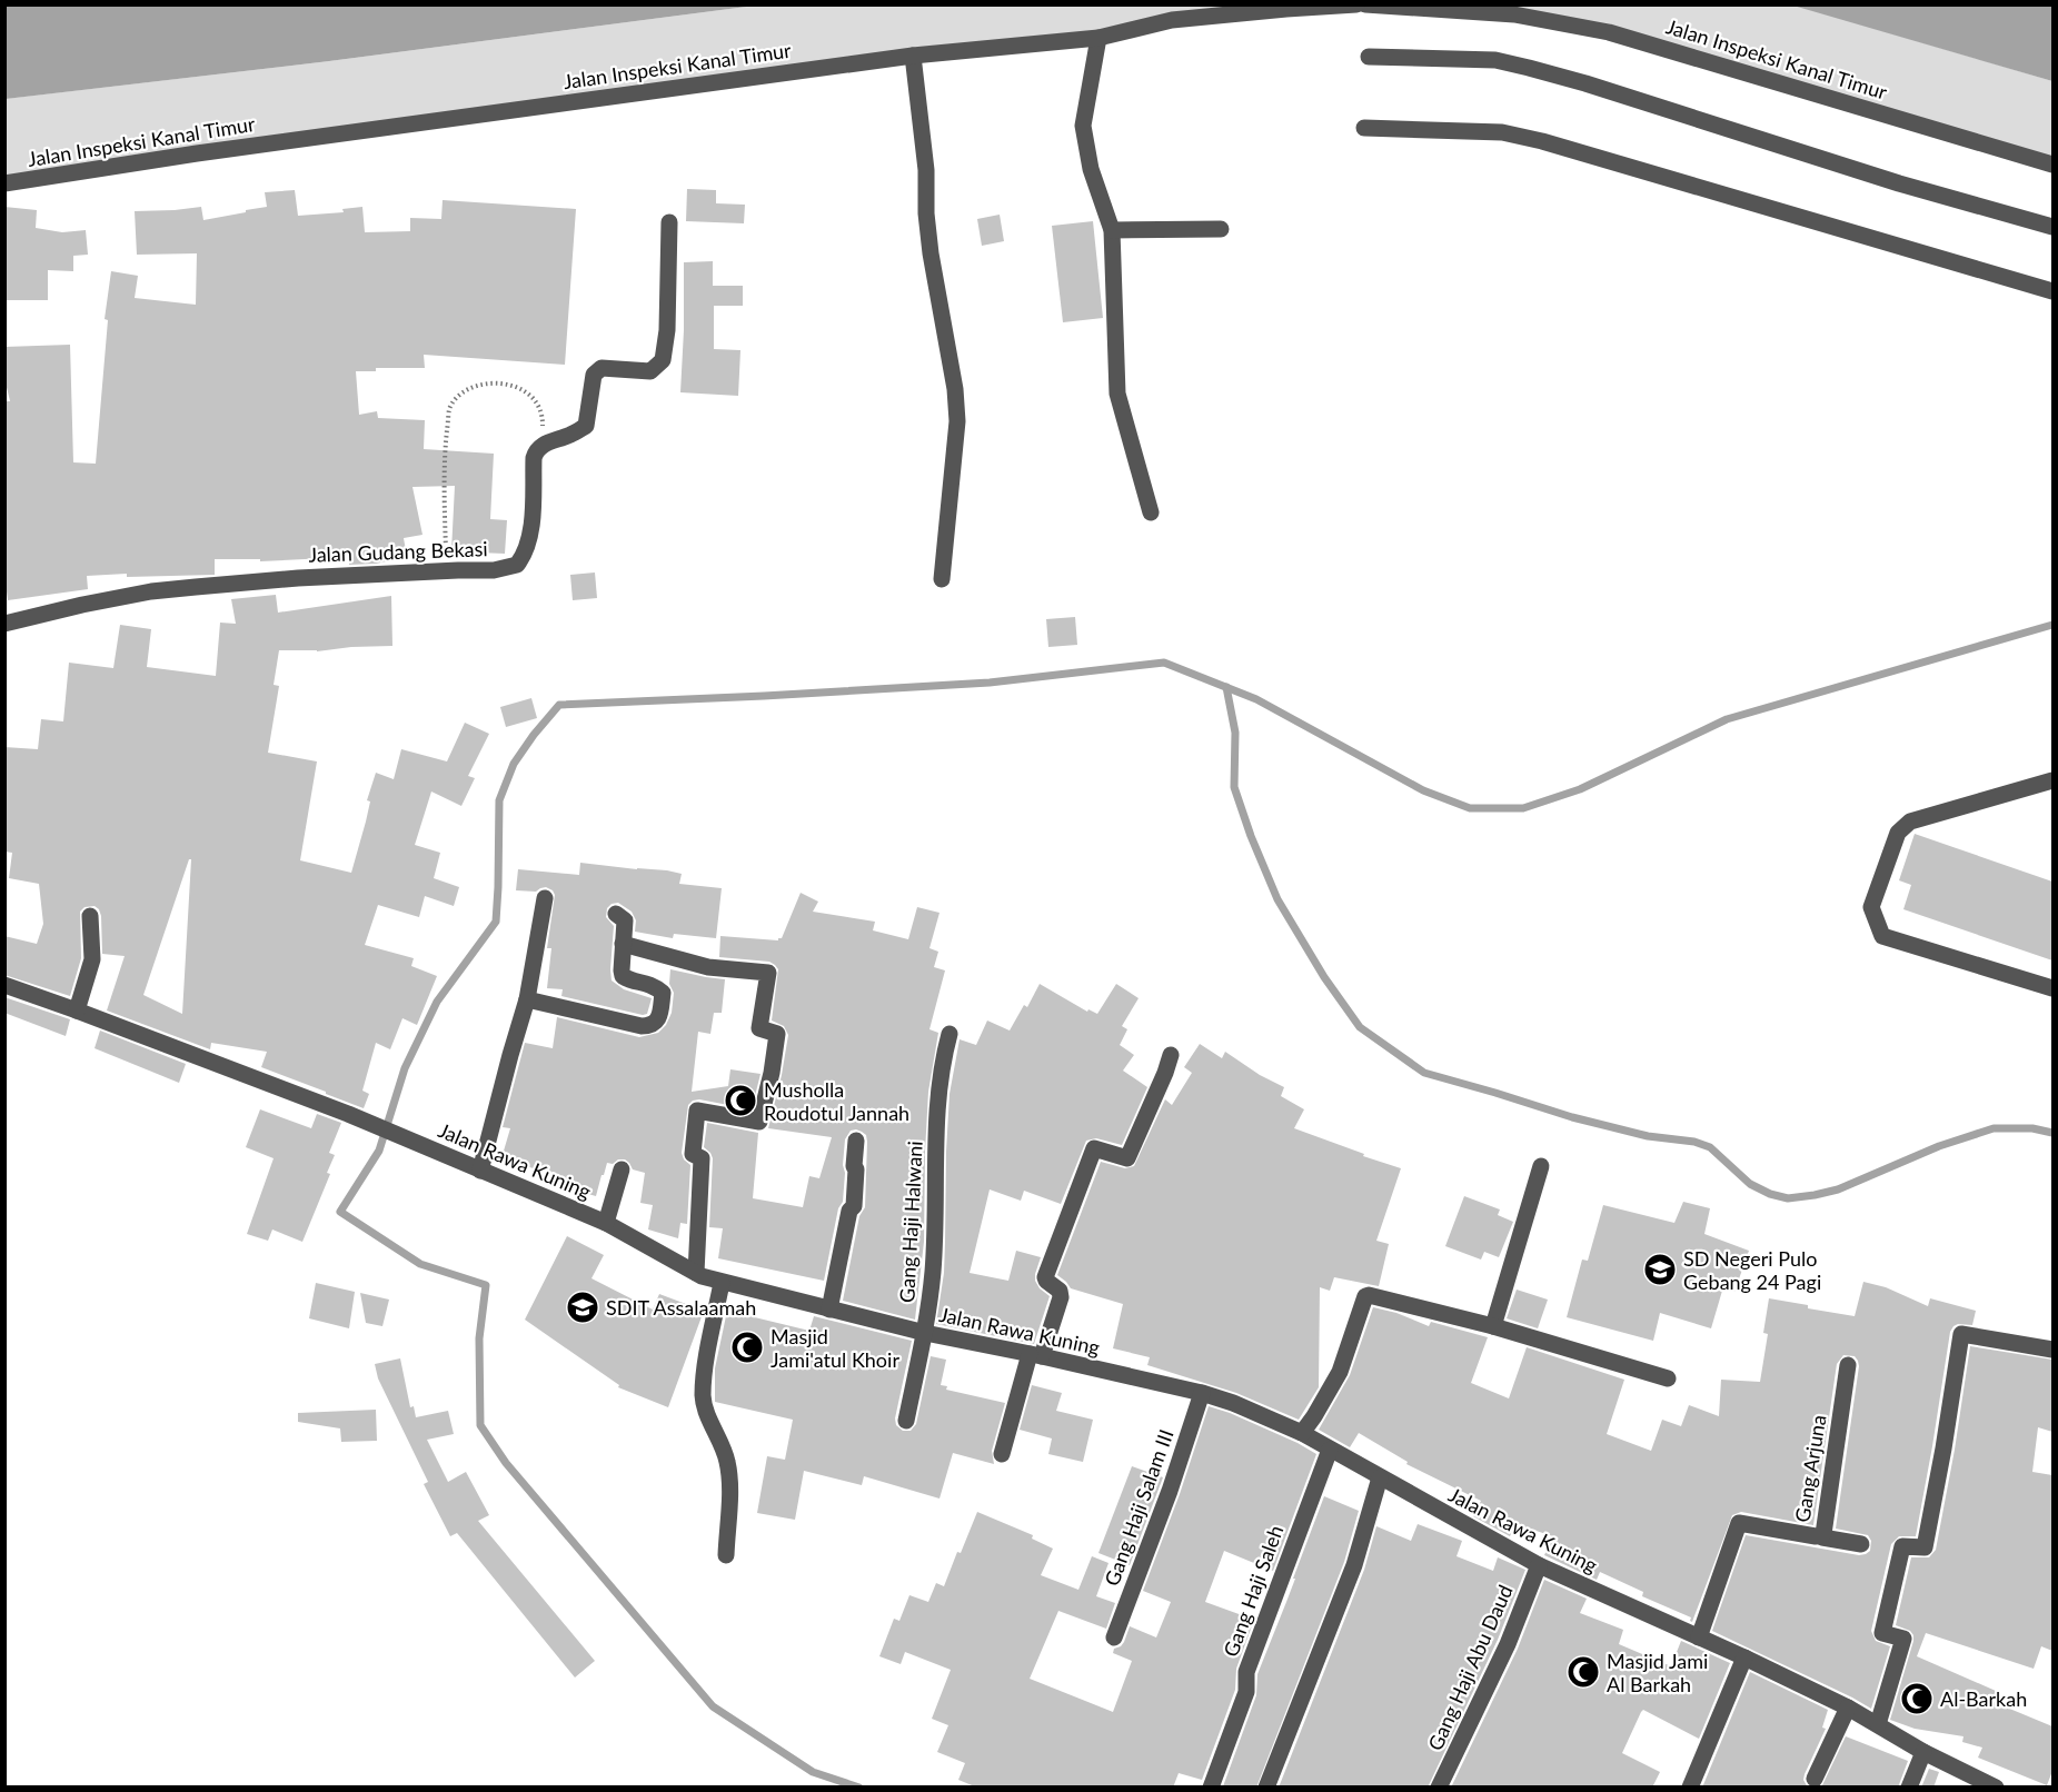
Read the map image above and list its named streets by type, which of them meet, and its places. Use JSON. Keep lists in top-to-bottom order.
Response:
{
  "streets": {
    "street": [
      "Jalan Inspeksi Kanal Timur",
      "Jalan Gudang Bekasi",
      "Jalan Rawa Kuning",
      "Gang Haji Halwani",
      "Gang Arjuna",
      "Gang Haji Salam III",
      "Gang Haji Saleh",
      "Gang Haji Abu Daud"
    ]
  },
  "crossings": [
    ["Jalan Rawa Kuning", "Gang Haji Halwani"],
    ["Jalan Rawa Kuning", "Gang Arjuna"],
    ["Jalan Rawa Kuning", "Gang Haji Salam III"],
    ["Jalan Rawa Kuning", "Gang Haji Saleh"],
    ["Jalan Rawa Kuning", "Gang Haji Abu Daud"]
  ],
  "places": {
    "mosque": [
      "Musholla Roudotul Jannah",
      "Masjid Jami'atul Khoir",
      "Masjid Jami Al Barkah",
      "Al-Barkah"
    ],
    "school or university": ["SD Negeri Pulo Gebang 24 Pagi", "SDIT Assalaamah"]
  }
}
